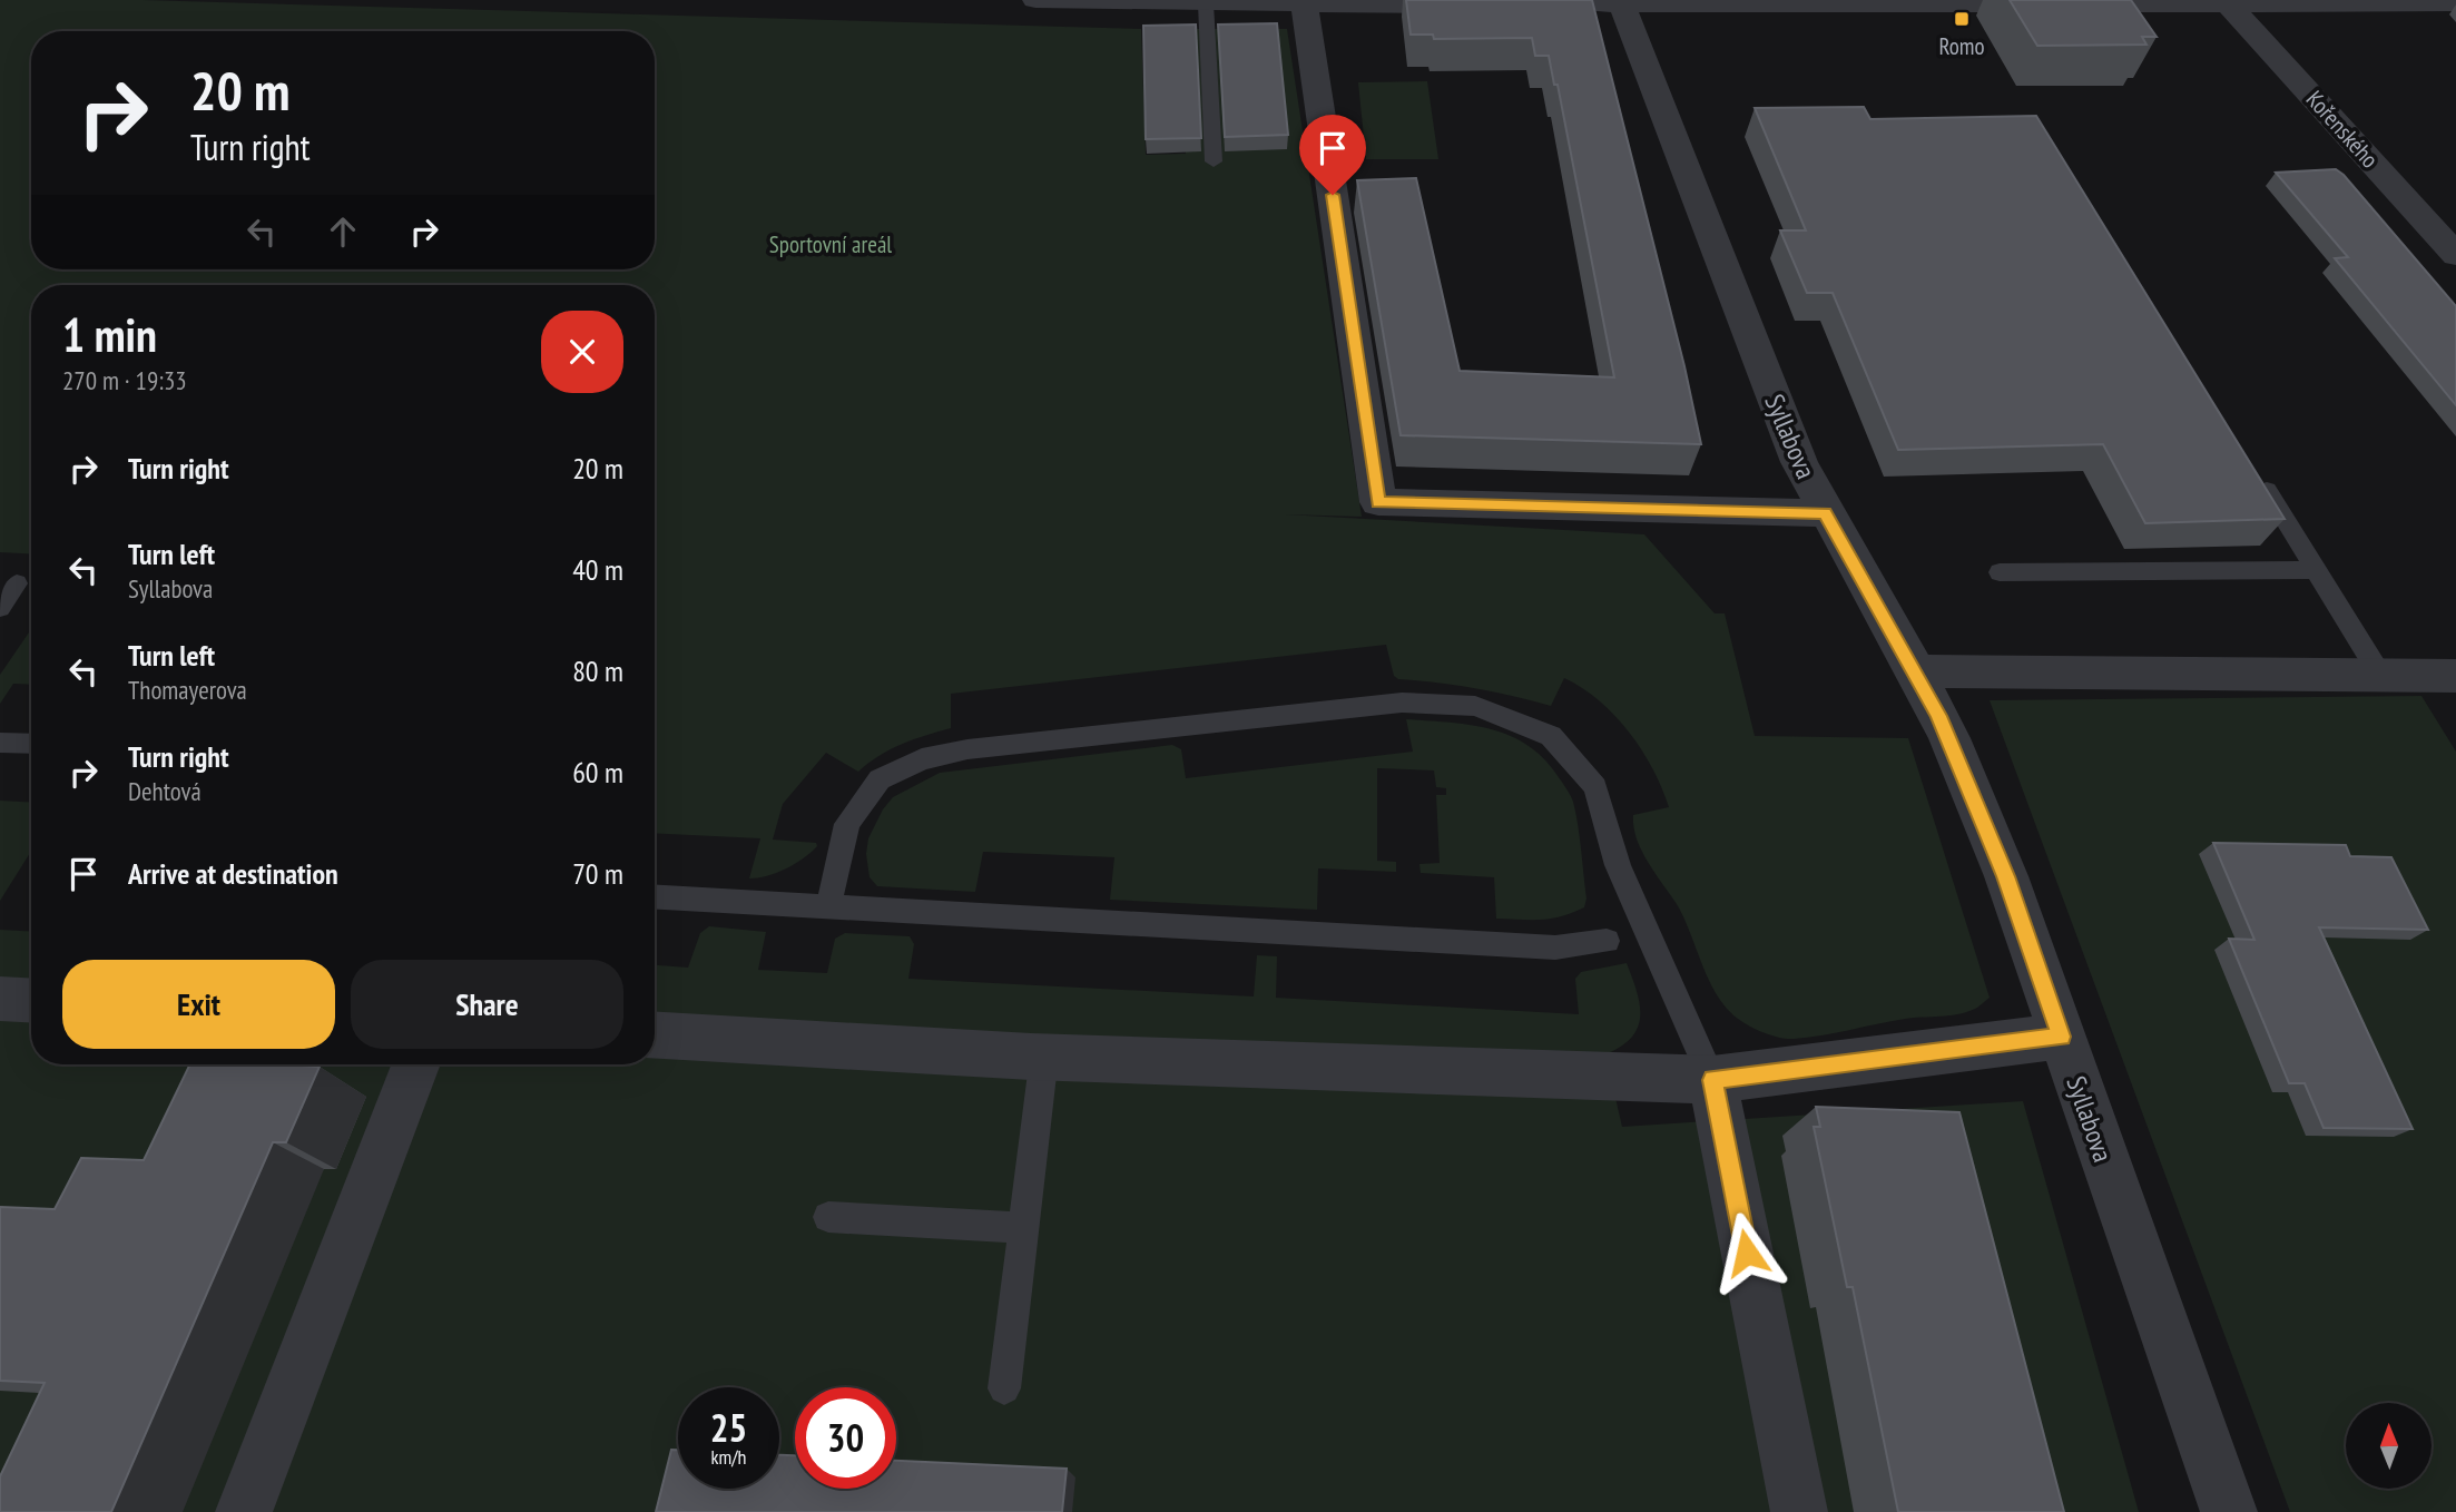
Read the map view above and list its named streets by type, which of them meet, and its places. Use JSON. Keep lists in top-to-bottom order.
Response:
{
  "streets": {
    "street": ["Kořenského", "Syllabova"]
  },
  "parks": ["Sportovní areál"],
  "places": {
    "transit": ["Romo"]
  },
  "north": "top",
  "page": {
    "turn": ["20 m", "Turn right"],
    "heading": ["1 min", "270 m · 19:33"],
    "list": [
      {
        "name": "Turn right",
        "value": "20 m"
      },
      {
        "name": "Turn left",
        "note": "Syllabova",
        "value": "40 m"
      },
      {
        "name": "Turn left",
        "note": "Thomayerova",
        "value": "80 m"
      },
      {
        "name": "Turn right",
        "note": "Dehtová",
        "value": "60 m"
      },
      {
        "name": "Arrive at destination",
        "value": "70 m"
      }
    ],
    "buttons": ["Exit", "Share"],
    "speed": "25 km/h",
    "limit": "30"
  }
}
